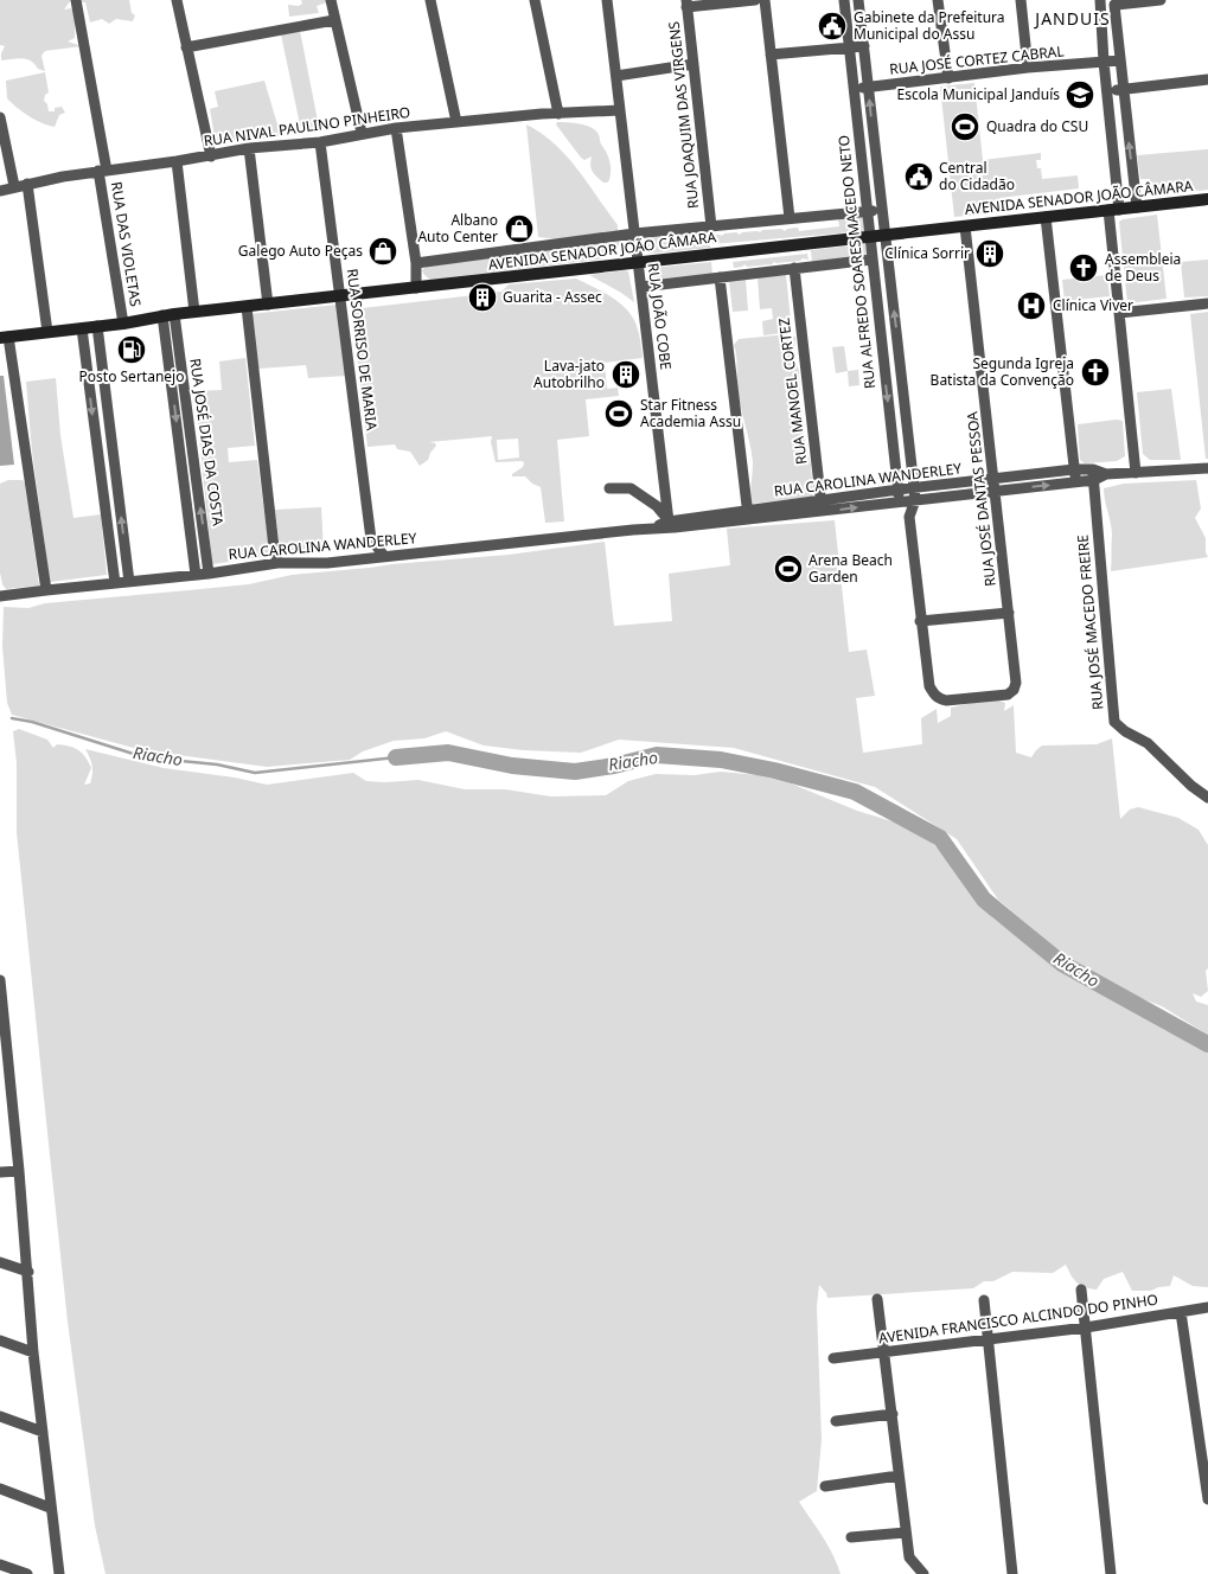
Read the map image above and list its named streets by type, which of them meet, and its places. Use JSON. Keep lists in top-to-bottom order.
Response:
{
  "streets": {
    "main road": ["AVENIDA SENADOR JOÃO CÂMARA"],
    "street": [
      "RUA JOSÉ CORTEZ CABRAL",
      "RUA JOAQUIM DAS VIRGENS",
      "RUA NIVAL PAULINO PINHEIRO",
      "RUA DAS VIOLETAS",
      "RUA ALFREDO SOARES MACEDO NETO",
      "RUA JOÃO COBE",
      "RUA SORRISO DE MARIA",
      "RUA MANOEL CORTEZ",
      "RUA JOSÉ DIAS DA COSTA",
      "RUA CAROLINA WANDERLEY",
      "RUA JOSÉ DANTAS PESSOA",
      "RUA JOSÉ MACEDO FREIRE",
      "AVENIDA FRANCISCO ALCINDO DO PINHO"
    ]
  },
  "crossings": [
    ["RUA JOSÉ CORTEZ CABRAL", "RUA ALFREDO SOARES MACEDO NETO"],
    ["RUA JOAQUIM DAS VIRGENS", "AVENIDA SENADOR JOÃO CÂMARA"],
    ["RUA NIVAL PAULINO PINHEIRO", "RUA DAS VIOLETAS"],
    ["RUA NIVAL PAULINO PINHEIRO", "RUA JOÃO COBE"],
    ["RUA NIVAL PAULINO PINHEIRO", "RUA SORRISO DE MARIA"],
    ["AVENIDA SENADOR JOÃO CÂMARA", "RUA DAS VIOLETAS"],
    ["AVENIDA SENADOR JOÃO CÂMARA", "RUA ALFREDO SOARES MACEDO NETO"],
    ["AVENIDA SENADOR JOÃO CÂMARA", "RUA JOÃO COBE"],
    ["AVENIDA SENADOR JOÃO CÂMARA", "RUA SORRISO DE MARIA"],
    ["AVENIDA SENADOR JOÃO CÂMARA", "RUA JOSÉ DIAS DA COSTA"],
    ["AVENIDA SENADOR JOÃO CÂMARA", "RUA JOSÉ DANTAS PESSOA"],
    ["RUA ALFREDO SOARES MACEDO NETO", "RUA CAROLINA WANDERLEY"],
    ["RUA ALFREDO SOARES MACEDO NETO", "RUA JOSÉ DANTAS PESSOA"],
    ["RUA JOÃO COBE", "RUA CAROLINA WANDERLEY"],
    ["RUA SORRISO DE MARIA", "RUA CAROLINA WANDERLEY"],
    ["RUA MANOEL CORTEZ", "RUA CAROLINA WANDERLEY"],
    ["RUA JOSÉ DIAS DA COSTA", "RUA CAROLINA WANDERLEY"],
    ["RUA CAROLINA WANDERLEY", "RUA JOSÉ DANTAS PESSOA"],
    ["RUA CAROLINA WANDERLEY", "RUA JOSÉ MACEDO FREIRE"]
  ],
  "districts": ["JANDUIS"],
  "water": ["Riacho"],
  "places": {
    "public building": ["Gabinete da Prefeitura Municipal do Assu", "Central do Cidadão"],
    "school or university": ["Escola Municipal Janduís"],
    "sports": ["Quadra do CSU", "Star Fitness Academia Assu", "Arena Beach Garden"],
    "shop": ["Albano Auto Center", "Galego Auto Peças"],
    "building": ["Clínica Sorrir", "Guarita - Assec", "Lava-jato Autobrilho"],
    "church": ["Assembleia de Deus", "Segunda Igreja Batista da Convenção"],
    "hospital": ["Clínica Viver"],
    "fuel station": ["Posto Sertanejo"]
  }
}
